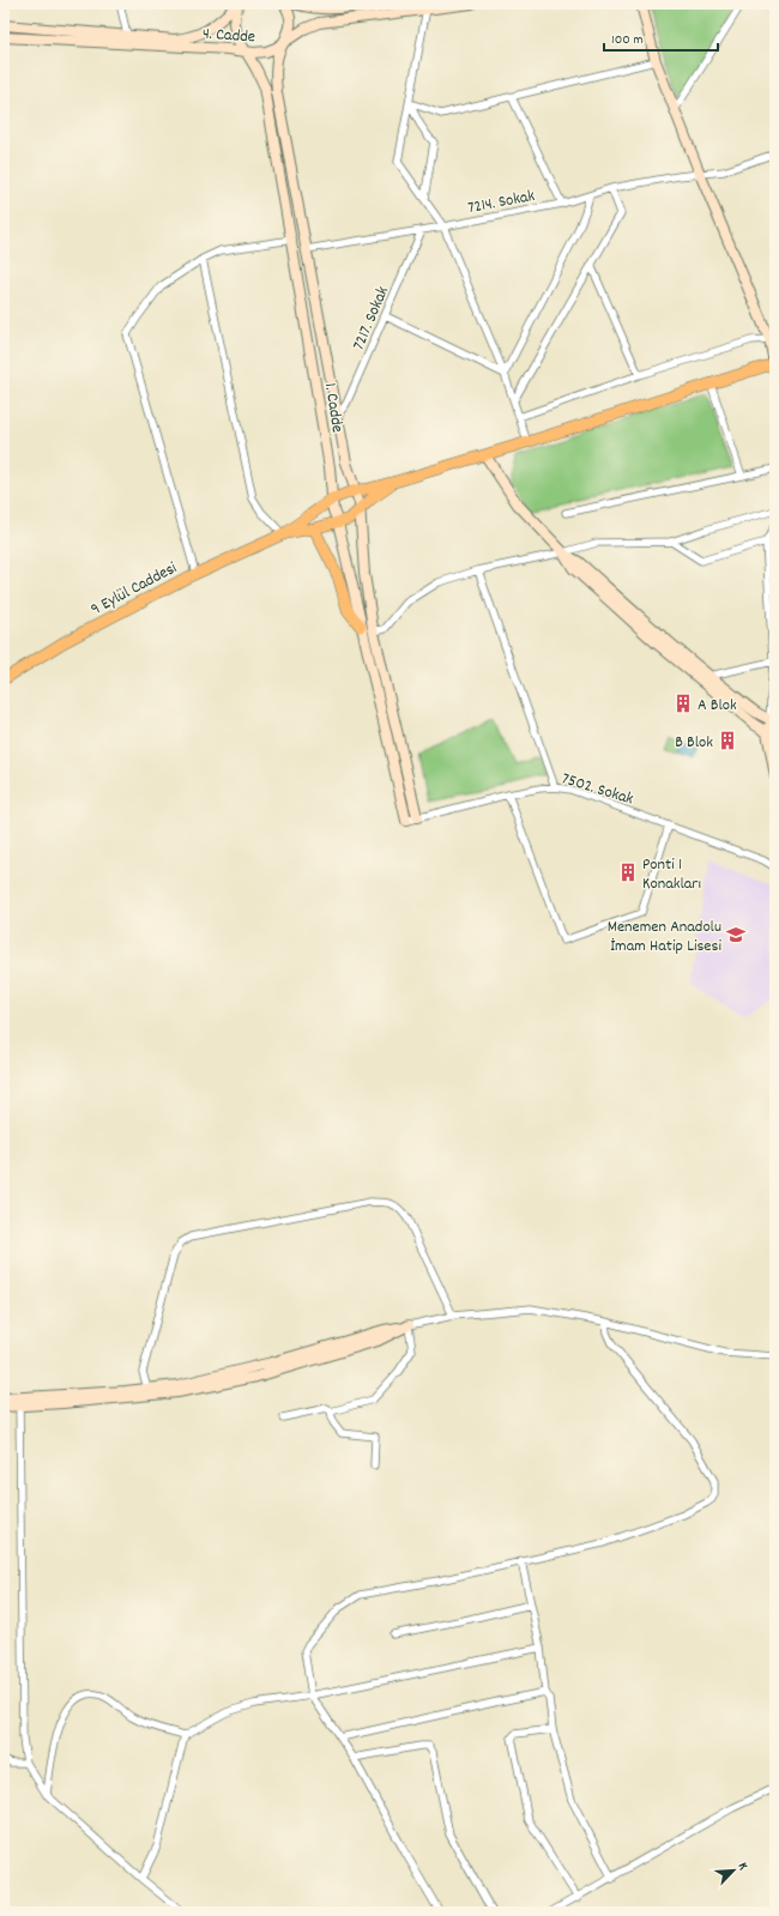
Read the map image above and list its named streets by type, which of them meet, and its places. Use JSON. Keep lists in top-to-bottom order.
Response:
{
  "streets": {
    "main road": ["9 Eylül Caddesi"],
    "street": [
      "4. Cadde",
      "7214. Sokak",
      "7217. Sokak",
      "1. Cadde",
      "7502. Sokak"
    ]
  },
  "crossings": [
    ["4. Cadde", "1. Cadde"],
    ["7214. Sokak", "7217. Sokak"],
    ["7214. Sokak", "1. Cadde"],
    ["7217. Sokak", "1. Cadde"],
    ["1. Cadde", "9 Eylül Caddesi"],
    ["1. Cadde", "7502. Sokak"]
  ],
  "places": {
    "building": ["A Blok", "B Blok", "Ponti 1 Konakları"],
    "school or university": ["Menemen Anadolu İmam Hatip Lisesi"]
  },
  "scale_bar": "100 m",
  "north": "top right"
}
